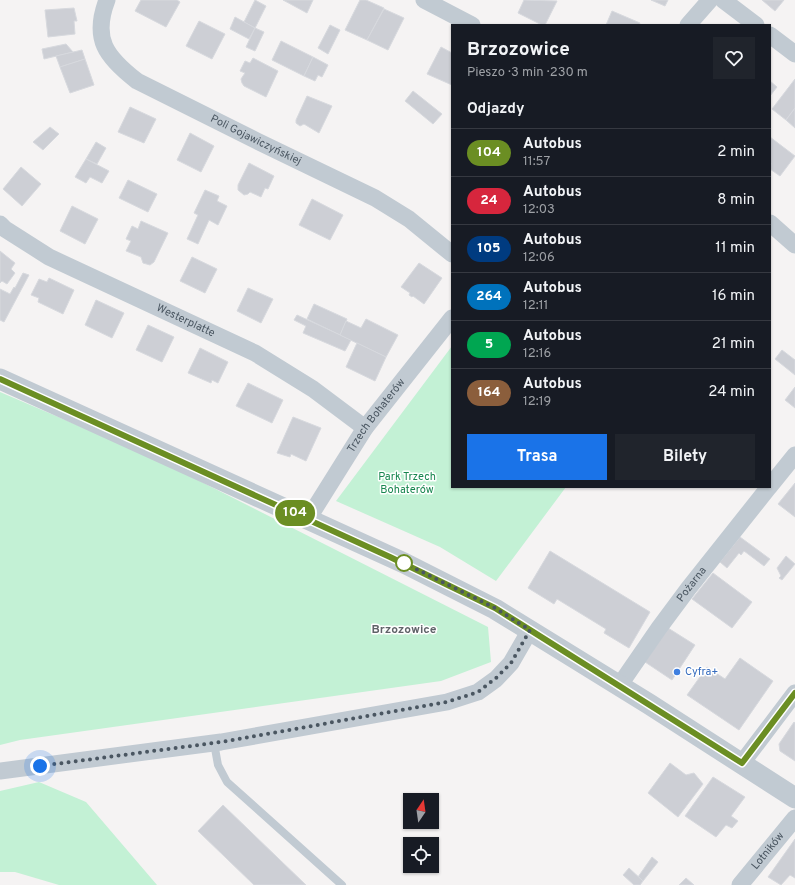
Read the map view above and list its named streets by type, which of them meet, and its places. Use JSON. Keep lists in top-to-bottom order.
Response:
{
  "streets": {
    "street": [
      "Poli Gojawiczyńskiej",
      "Westerplatte",
      "Trzech Bohaterów",
      "Pożarna",
      "Lotników"
    ]
  },
  "crossings": [
    ["Westerplatte", "Trzech Bohaterów"]
  ],
  "districts": ["Brzozowice"],
  "parks": ["Park Trzech Bohaterów"],
  "places": ["Cyfra+"],
  "lines": ["bus line 104"],
  "north": "top",
  "page": {
    "on_map": "104",
    "heading": [
      ["Brzozowice", "Pieszo · 3 min · 230 m"],
      "Odjazdy"
    ],
    "list": [
      {
        "mark": "104",
        "name": "Autobus",
        "note": "11:57",
        "value": "2 min"
      },
      {
        "mark": "24",
        "name": "Autobus",
        "note": "12:03",
        "value": "8 min"
      },
      {
        "mark": "105",
        "name": "Autobus",
        "note": "12:06",
        "value": "11 min"
      },
      {
        "mark": "264",
        "name": "Autobus",
        "note": "12:11",
        "value": "16 min"
      },
      {
        "mark": "5",
        "name": "Autobus",
        "note": "12:16",
        "value": "21 min"
      },
      {
        "mark": "164",
        "name": "Autobus",
        "note": "12:19",
        "value": "24 min"
      }
    ],
    "buttons": ["Trasa", "Bilety"]
  }
}
